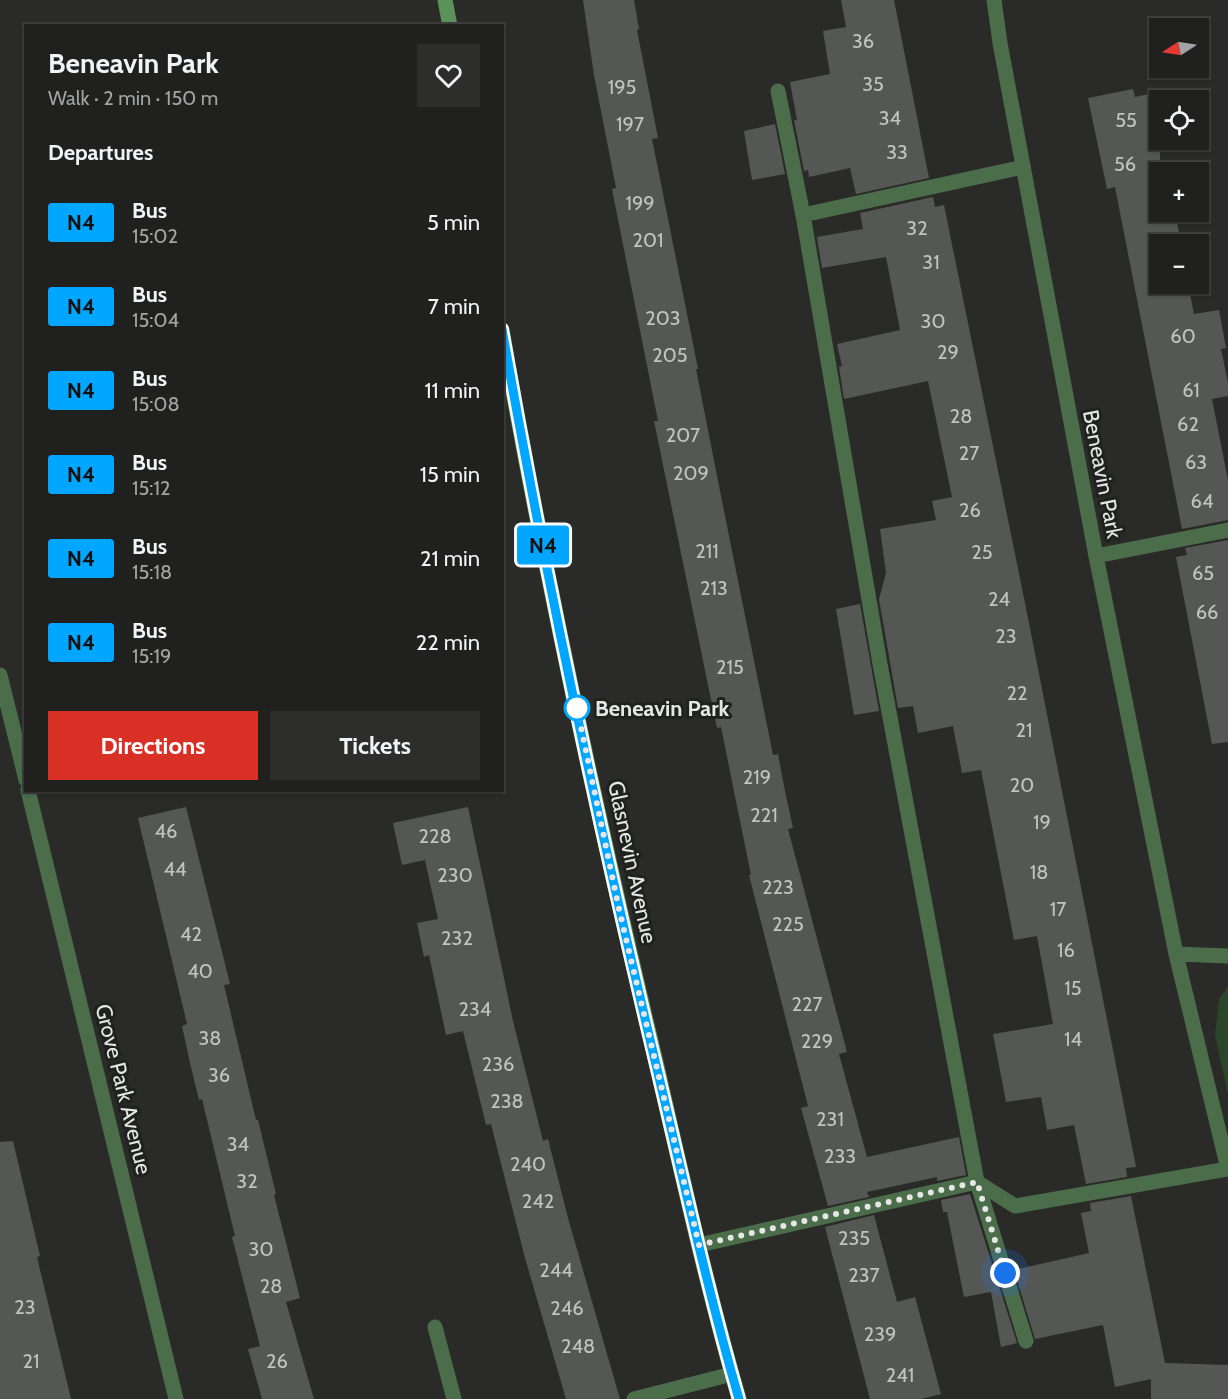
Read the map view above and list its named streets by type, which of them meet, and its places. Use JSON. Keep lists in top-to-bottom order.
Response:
{
  "streets": {
    "main road": ["Glasnevin Avenue"],
    "street": ["Beneavin Park", "Grove Park Avenue"]
  },
  "places": ["Beneavin Park"],
  "lines": ["bus line N4"],
  "house_numbers": [
    "36",
    "35",
    "195",
    "34",
    "55",
    "197",
    "33",
    "56",
    "199",
    "32",
    "201",
    "31",
    "203",
    "30",
    "60",
    "29",
    "205",
    "61",
    "28",
    "62",
    "207",
    "27",
    "63",
    "209",
    "64",
    "26",
    "211",
    "25",
    "65",
    "213",
    "24",
    "66",
    "23",
    "215",
    "22",
    "21",
    "219",
    "20",
    "221",
    "19",
    "46",
    "228",
    "44",
    "18",
    "230",
    "223",
    "17",
    "225",
    "42",
    "232",
    "16",
    "40",
    "15",
    "227",
    "234",
    "38",
    "14",
    "229",
    "236",
    "36",
    "238",
    "231",
    "34",
    "233",
    "240",
    "32",
    "242",
    "235",
    "30",
    "244",
    "237",
    "28",
    "23",
    "246",
    "239",
    "248",
    "21",
    "26",
    "241"
  ],
  "north": "left",
  "page": {
    "on_map": "N4",
    "map_buttons": ["+", "−"],
    "heading": [
      ["Beneavin Park", "Walk · 2 min · 150 m"],
      "Departures"
    ],
    "list": [
      {
        "mark": "N4",
        "name": "Bus",
        "note": "15:02",
        "value": "5 min"
      },
      {
        "mark": "N4",
        "name": "Bus",
        "note": "15:04",
        "value": "7 min"
      },
      {
        "mark": "N4",
        "name": "Bus",
        "note": "15:08",
        "value": "11 min"
      },
      {
        "mark": "N4",
        "name": "Bus",
        "note": "15:12",
        "value": "15 min"
      },
      {
        "mark": "N4",
        "name": "Bus",
        "note": "15:18",
        "value": "21 min"
      },
      {
        "mark": "N4",
        "name": "Bus",
        "note": "15:19",
        "value": "22 min"
      }
    ],
    "buttons": ["Directions", "Tickets"]
  }
}
